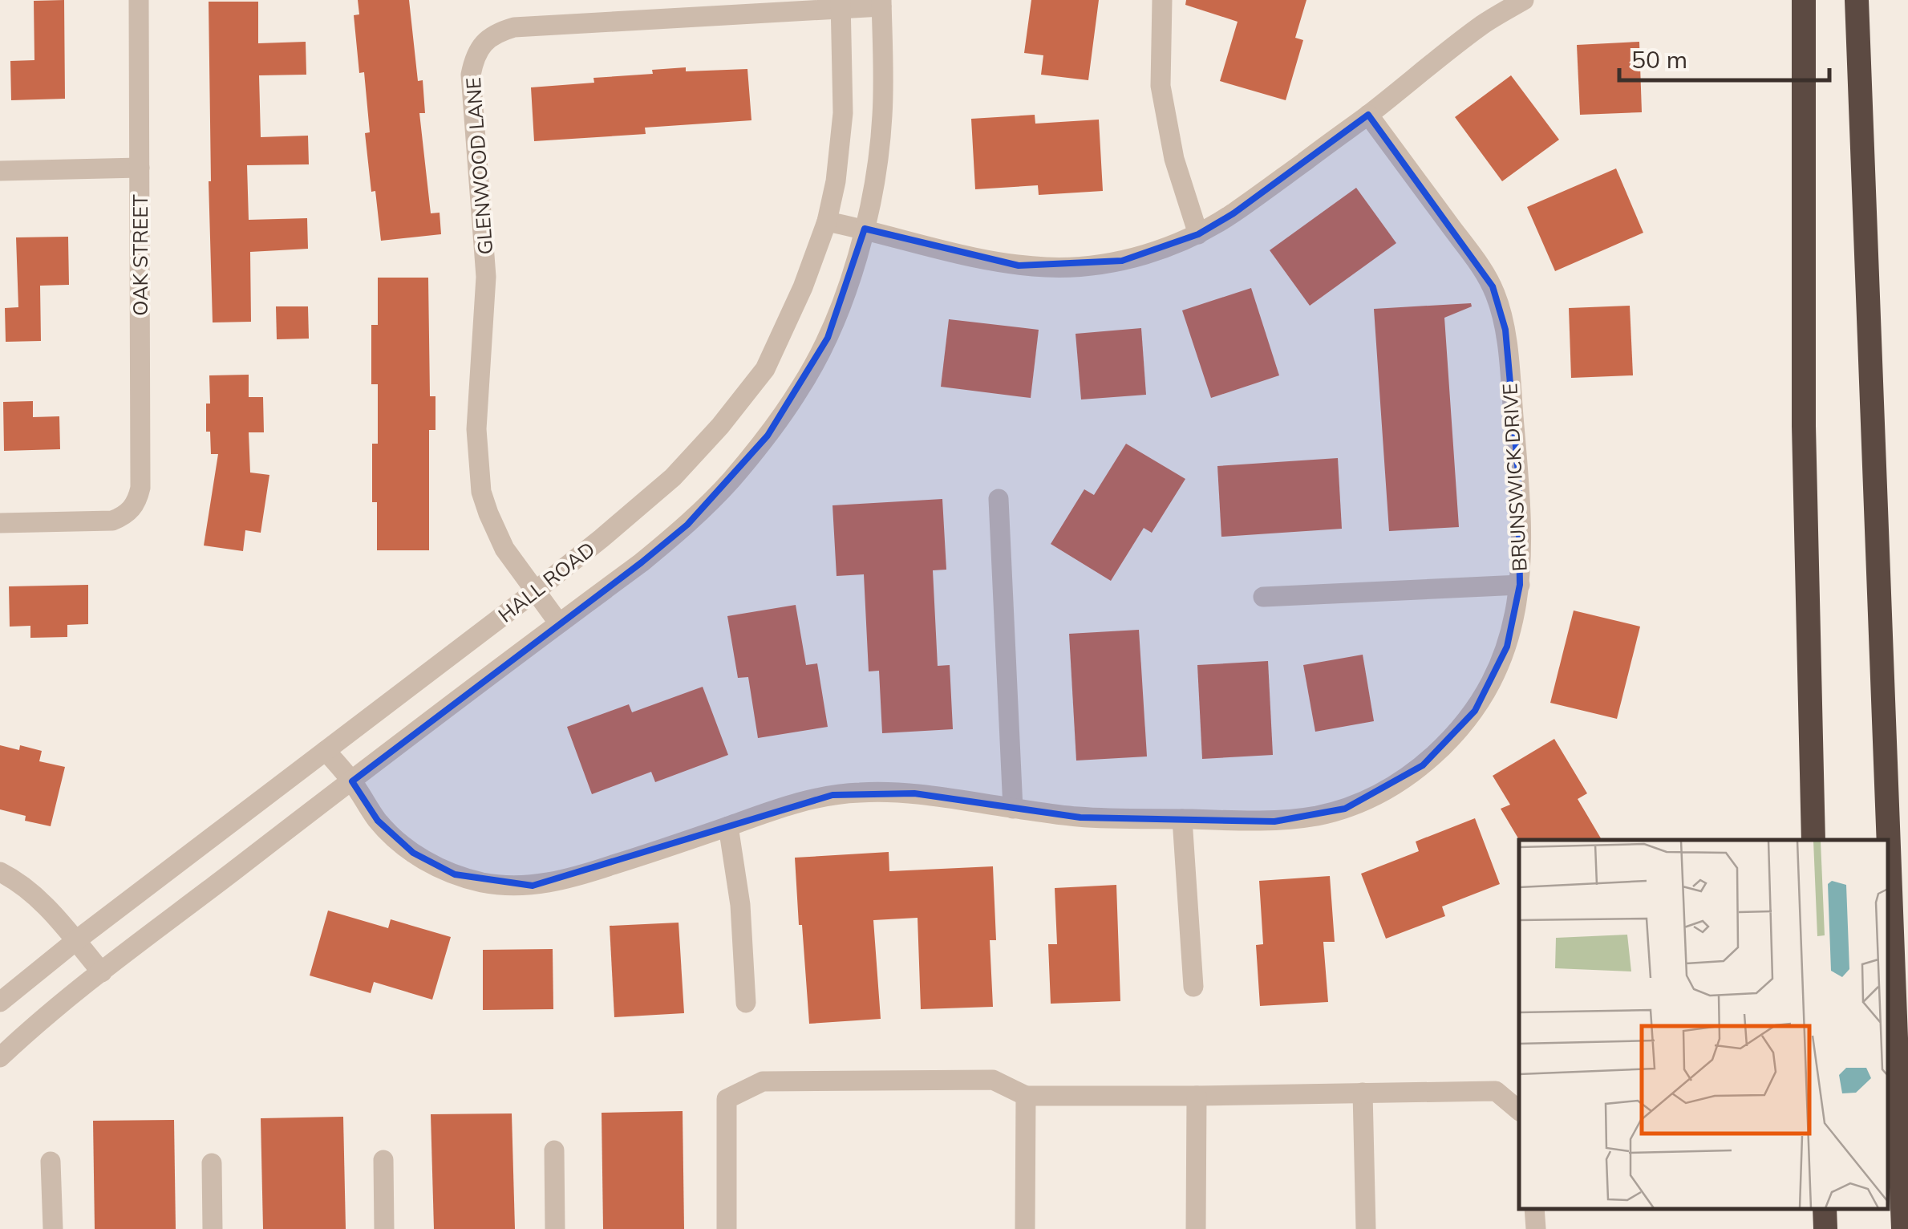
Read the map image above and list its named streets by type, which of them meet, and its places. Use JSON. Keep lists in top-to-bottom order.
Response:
{
  "streets": {
    "street": [
      "GLENWOOD LANE",
      "OAK STREET",
      "BRUNSWICK DRIVE",
      "HALL ROAD"
    ]
  },
  "crossings": [
    ["GLENWOOD LANE", "HALL ROAD"]
  ],
  "scale_bar": "50 m"
}
